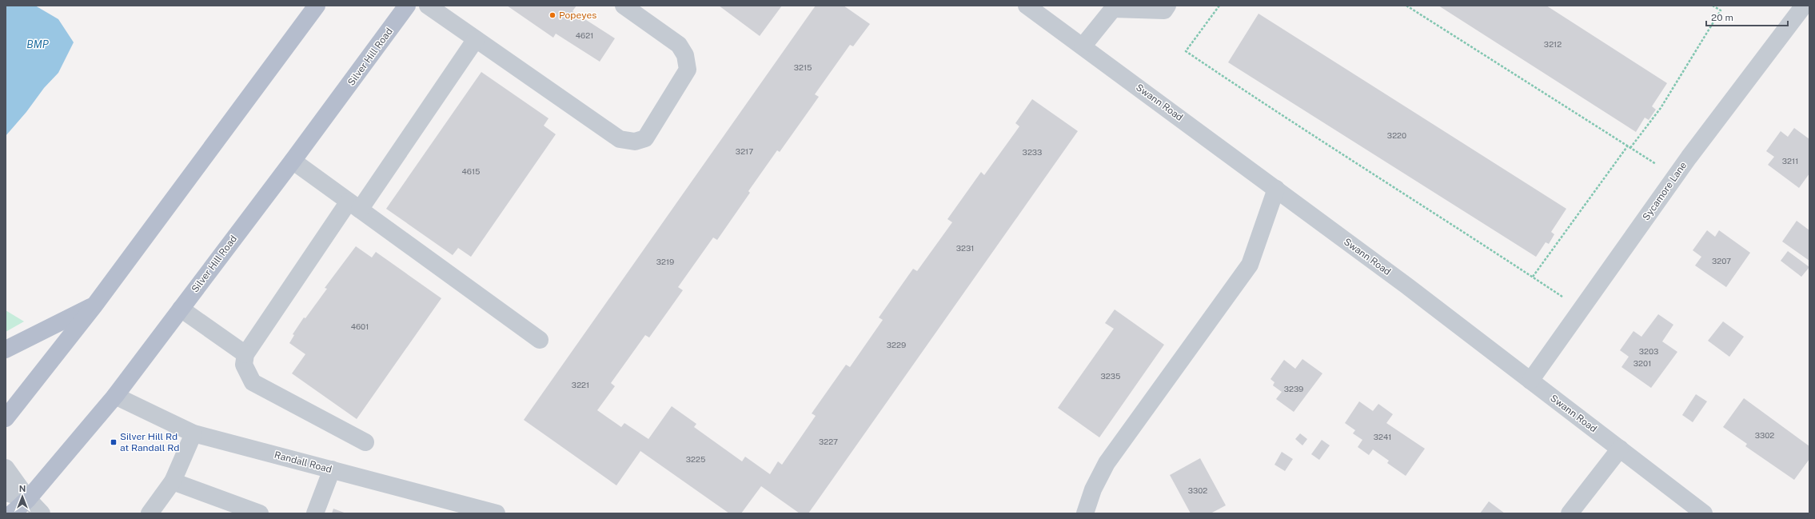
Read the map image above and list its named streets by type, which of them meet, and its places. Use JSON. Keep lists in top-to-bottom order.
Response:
{
  "streets": {
    "main road": ["Silver Hill Road"],
    "street": ["Swann Road", "Sycamore Lane", "Randall Road"]
  },
  "crossings": [
    ["Silver Hill Road", "Randall Road"],
    ["Swann Road", "Sycamore Lane"]
  ],
  "water": ["BMP"],
  "places": {
    "other": ["Popeyes"],
    "transit": ["Silver Hill Rd at Randall Rd"]
  },
  "house_numbers": [
    "4621",
    "3212",
    "3215",
    "3220",
    "3217",
    "3233",
    "3211",
    "4615",
    "3231",
    "3207",
    "3219",
    "4601",
    "3229",
    "3203",
    "3201",
    "3235",
    "3221",
    "3239",
    "3302",
    "3241",
    "3227",
    "3225",
    "3302"
  ],
  "scale_bar": "20 m",
  "north": "top"
}
